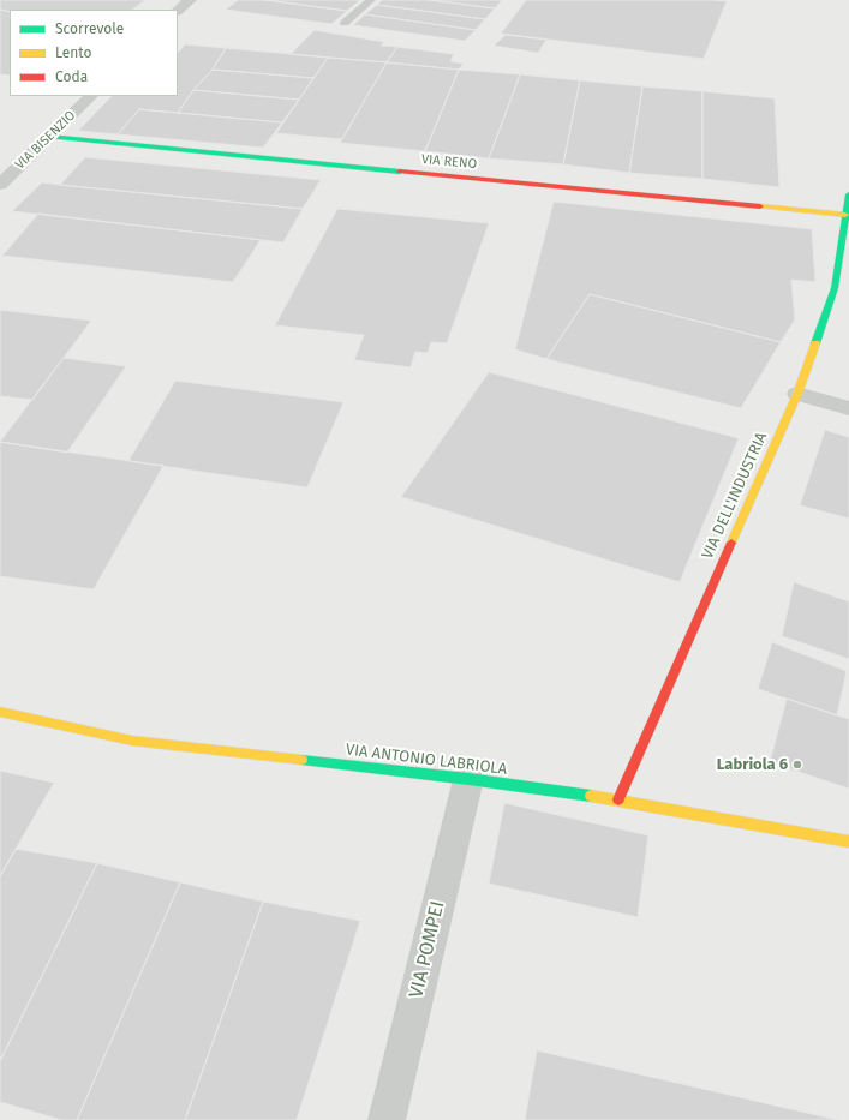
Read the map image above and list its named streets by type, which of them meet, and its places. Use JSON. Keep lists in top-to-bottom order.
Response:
{
  "streets": {
    "street": [
      "VIA BISENZIO",
      "VIA RENO",
      "VIA DELL'INDUSTRIA",
      "VIA ANTONIO LABRIOLA",
      "VIA POMPEI"
    ]
  },
  "crossings": [
    ["VIA BISENZIO", "VIA RENO"],
    ["VIA RENO", "VIA DELL'INDUSTRIA"],
    ["VIA DELL'INDUSTRIA", "VIA ANTONIO LABRIOLA"],
    ["VIA ANTONIO LABRIOLA", "VIA POMPEI"]
  ],
  "places": ["Labriola 6"],
  "legend": ["Scorrevole", "Lento", "Coda"]
}
